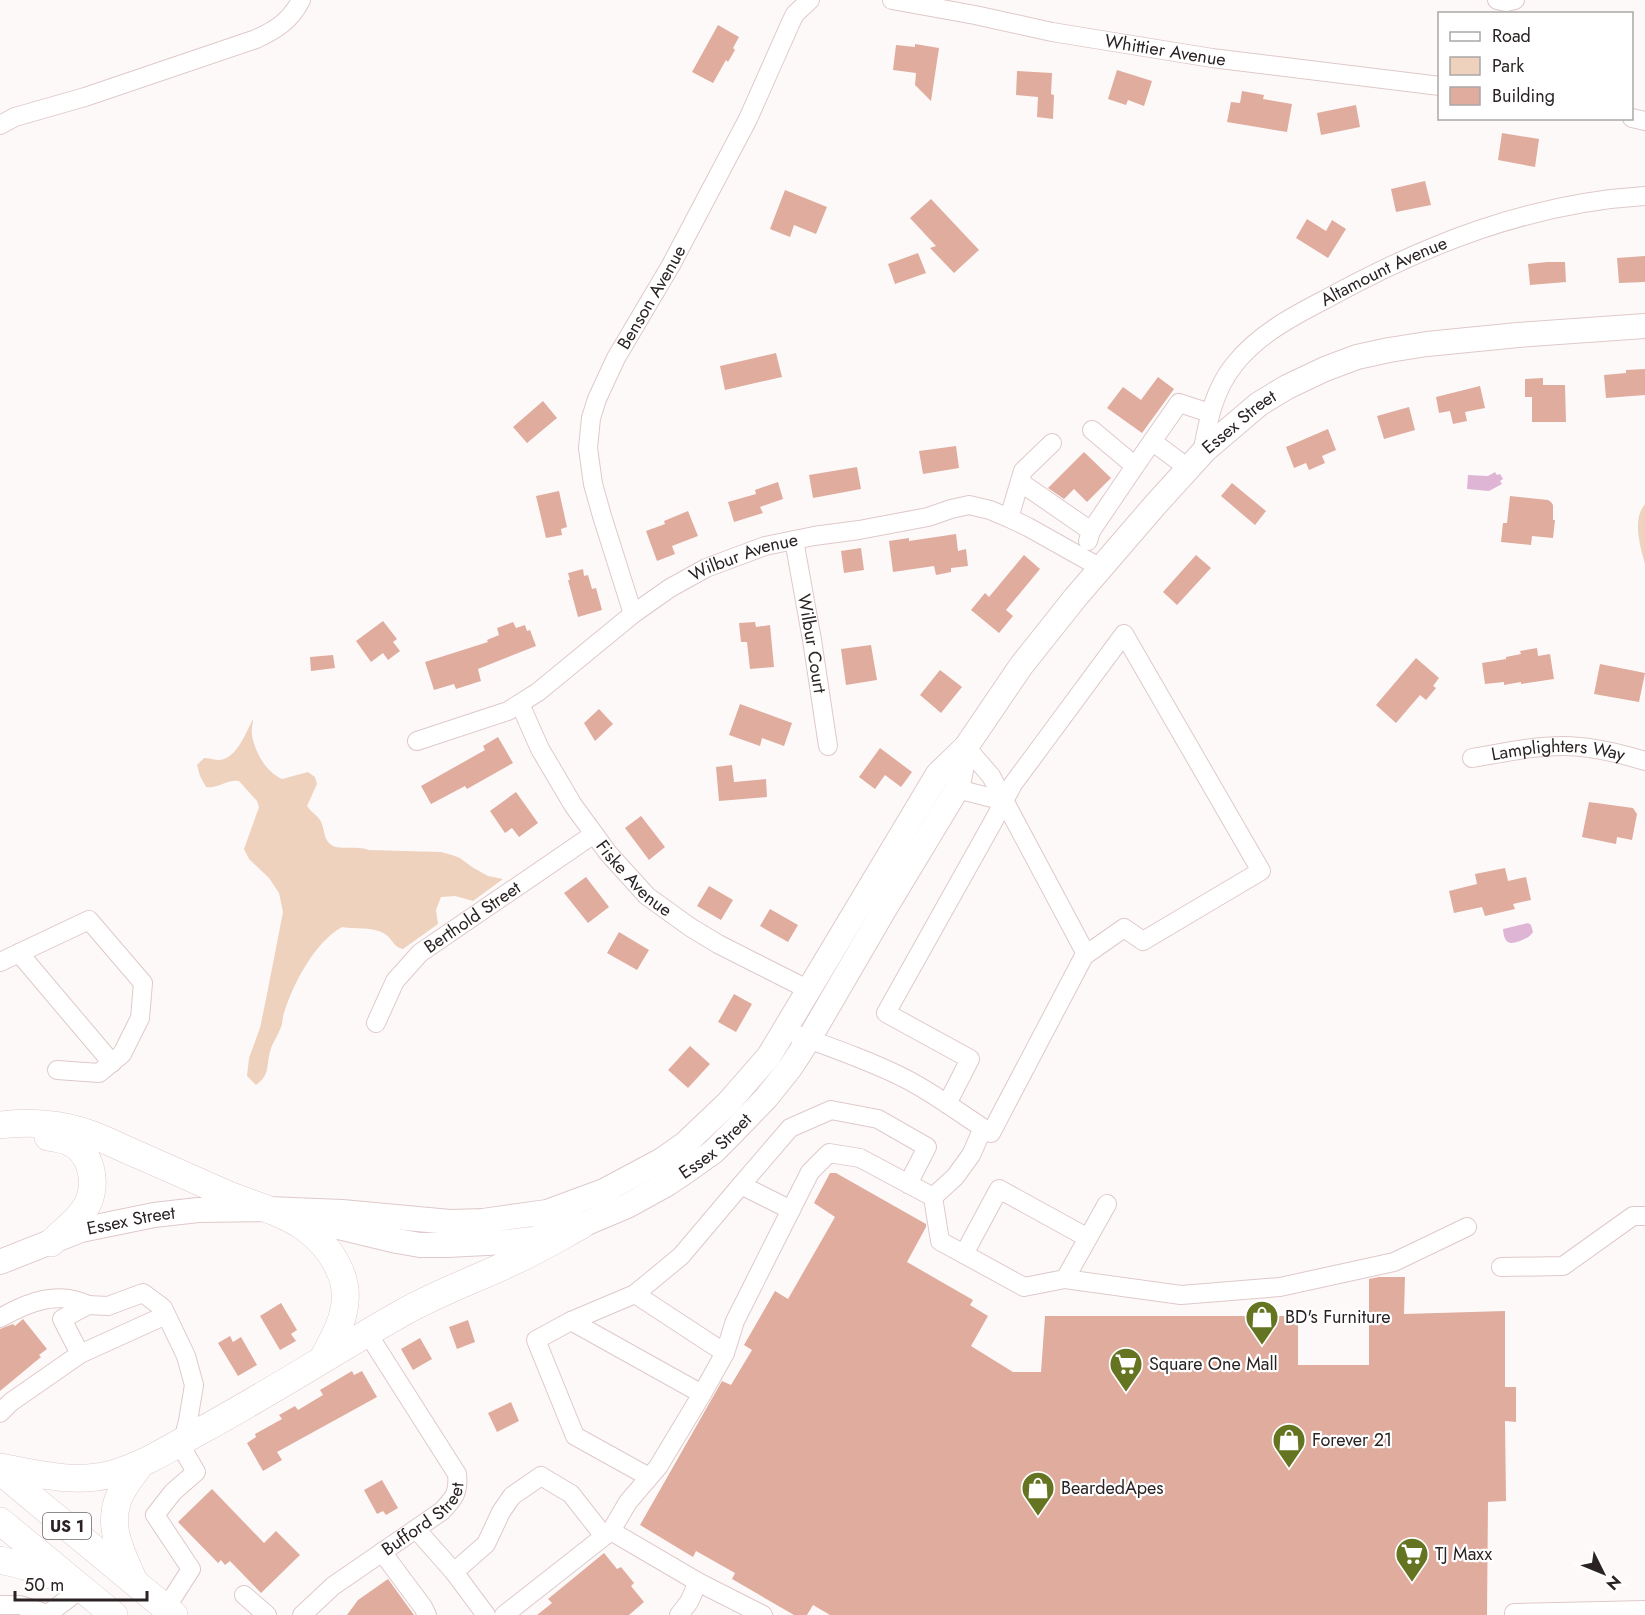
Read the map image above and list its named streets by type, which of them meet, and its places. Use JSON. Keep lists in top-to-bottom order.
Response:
{
  "streets": {
    "highway": ["US 1"],
    "main road": ["Essex Street"],
    "street": [
      "Whittier Avenue",
      "Altamount Avenue",
      "Benson Avenue",
      "Wilbur Avenue",
      "Wilbur Court",
      "Lamplighters Way",
      "Fiske Avenue",
      "Berthold Street",
      "Bufford Street"
    ]
  },
  "crossings": [
    ["Altamount Avenue", "Essex Street"],
    ["Benson Avenue", "Wilbur Avenue"],
    ["Essex Street", "Wilbur Avenue"],
    ["Essex Street", "Fiske Avenue"],
    ["Wilbur Avenue", "Wilbur Court"],
    ["Wilbur Avenue", "Fiske Avenue"],
    ["Fiske Avenue", "Berthold Street"]
  ],
  "places": {
    "shop": ["BD's Furniture", "Forever 21", "BeardedApes"],
    "supermarket": ["Square One Mall", "TJ Maxx"]
  },
  "legend": ["Road", "Park", "Building"],
  "scale_bar": "50 m",
  "north": "bottom right"
}
